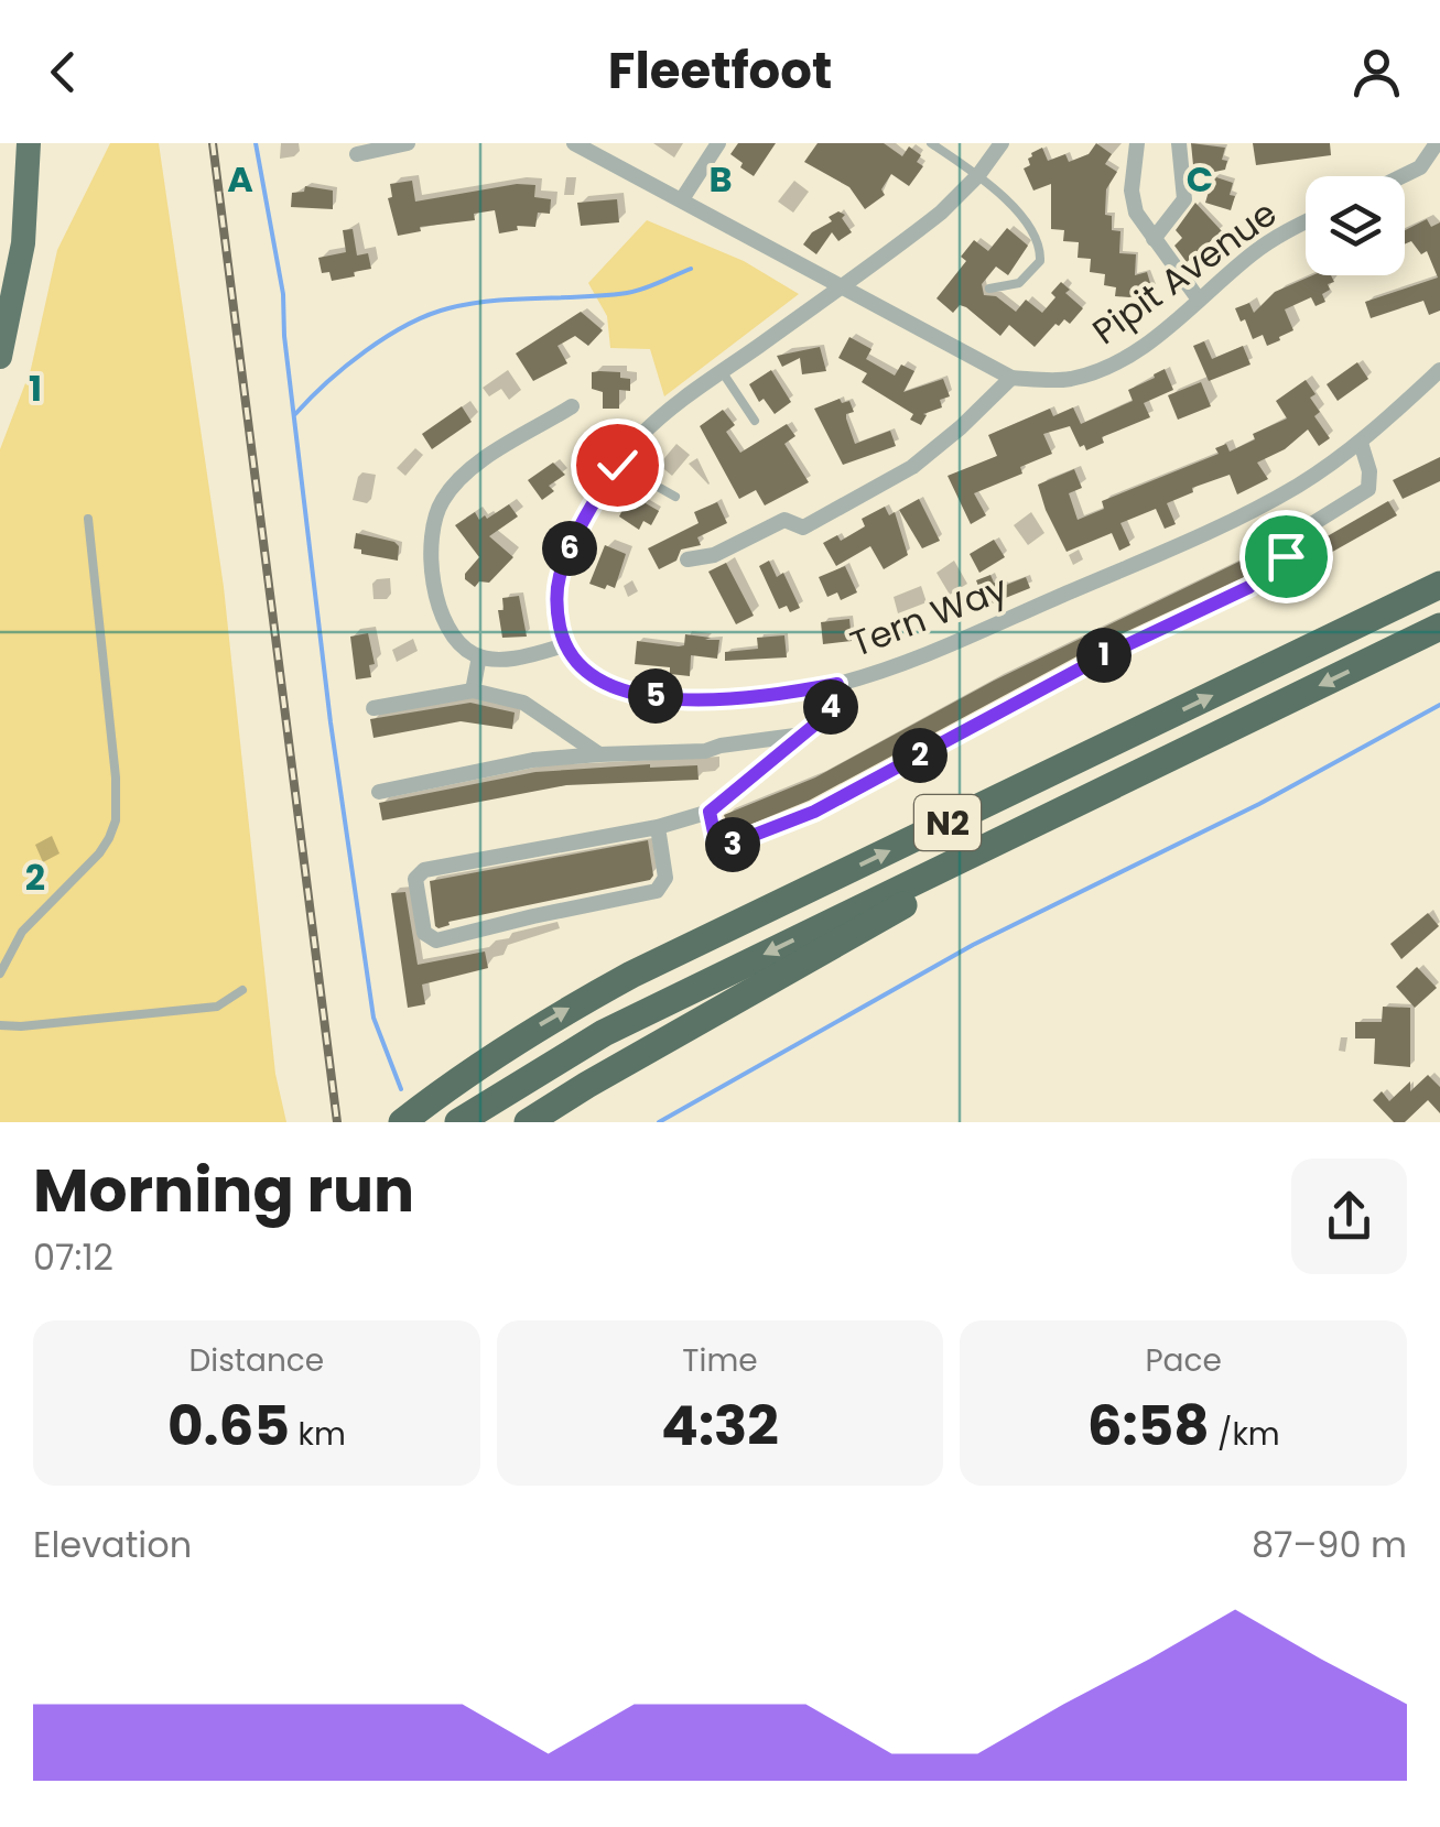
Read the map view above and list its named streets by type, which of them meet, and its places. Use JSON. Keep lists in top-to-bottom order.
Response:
{
  "streets": {
    "highway": ["N2"],
    "street": ["Pipit Avenue", "Tern Way"]
  },
  "page": {
    "header": "Fleetfoot",
    "pins": [
      "6",
      "1",
      "5",
      "4",
      "2",
      "3"
    ],
    "heading": ["Morning run", "07:12"],
    "stats": [
      ["Distance", "0.65 km"],
      ["Time", "4:32"],
      ["Pace", "6:58 /km"]
    ],
    "chart": ["Elevation", "87–90 m"]
  },
  "grid": {
    "columns": ["A", "B", "C"],
    "rows": ["1", "2"]
  }
}
